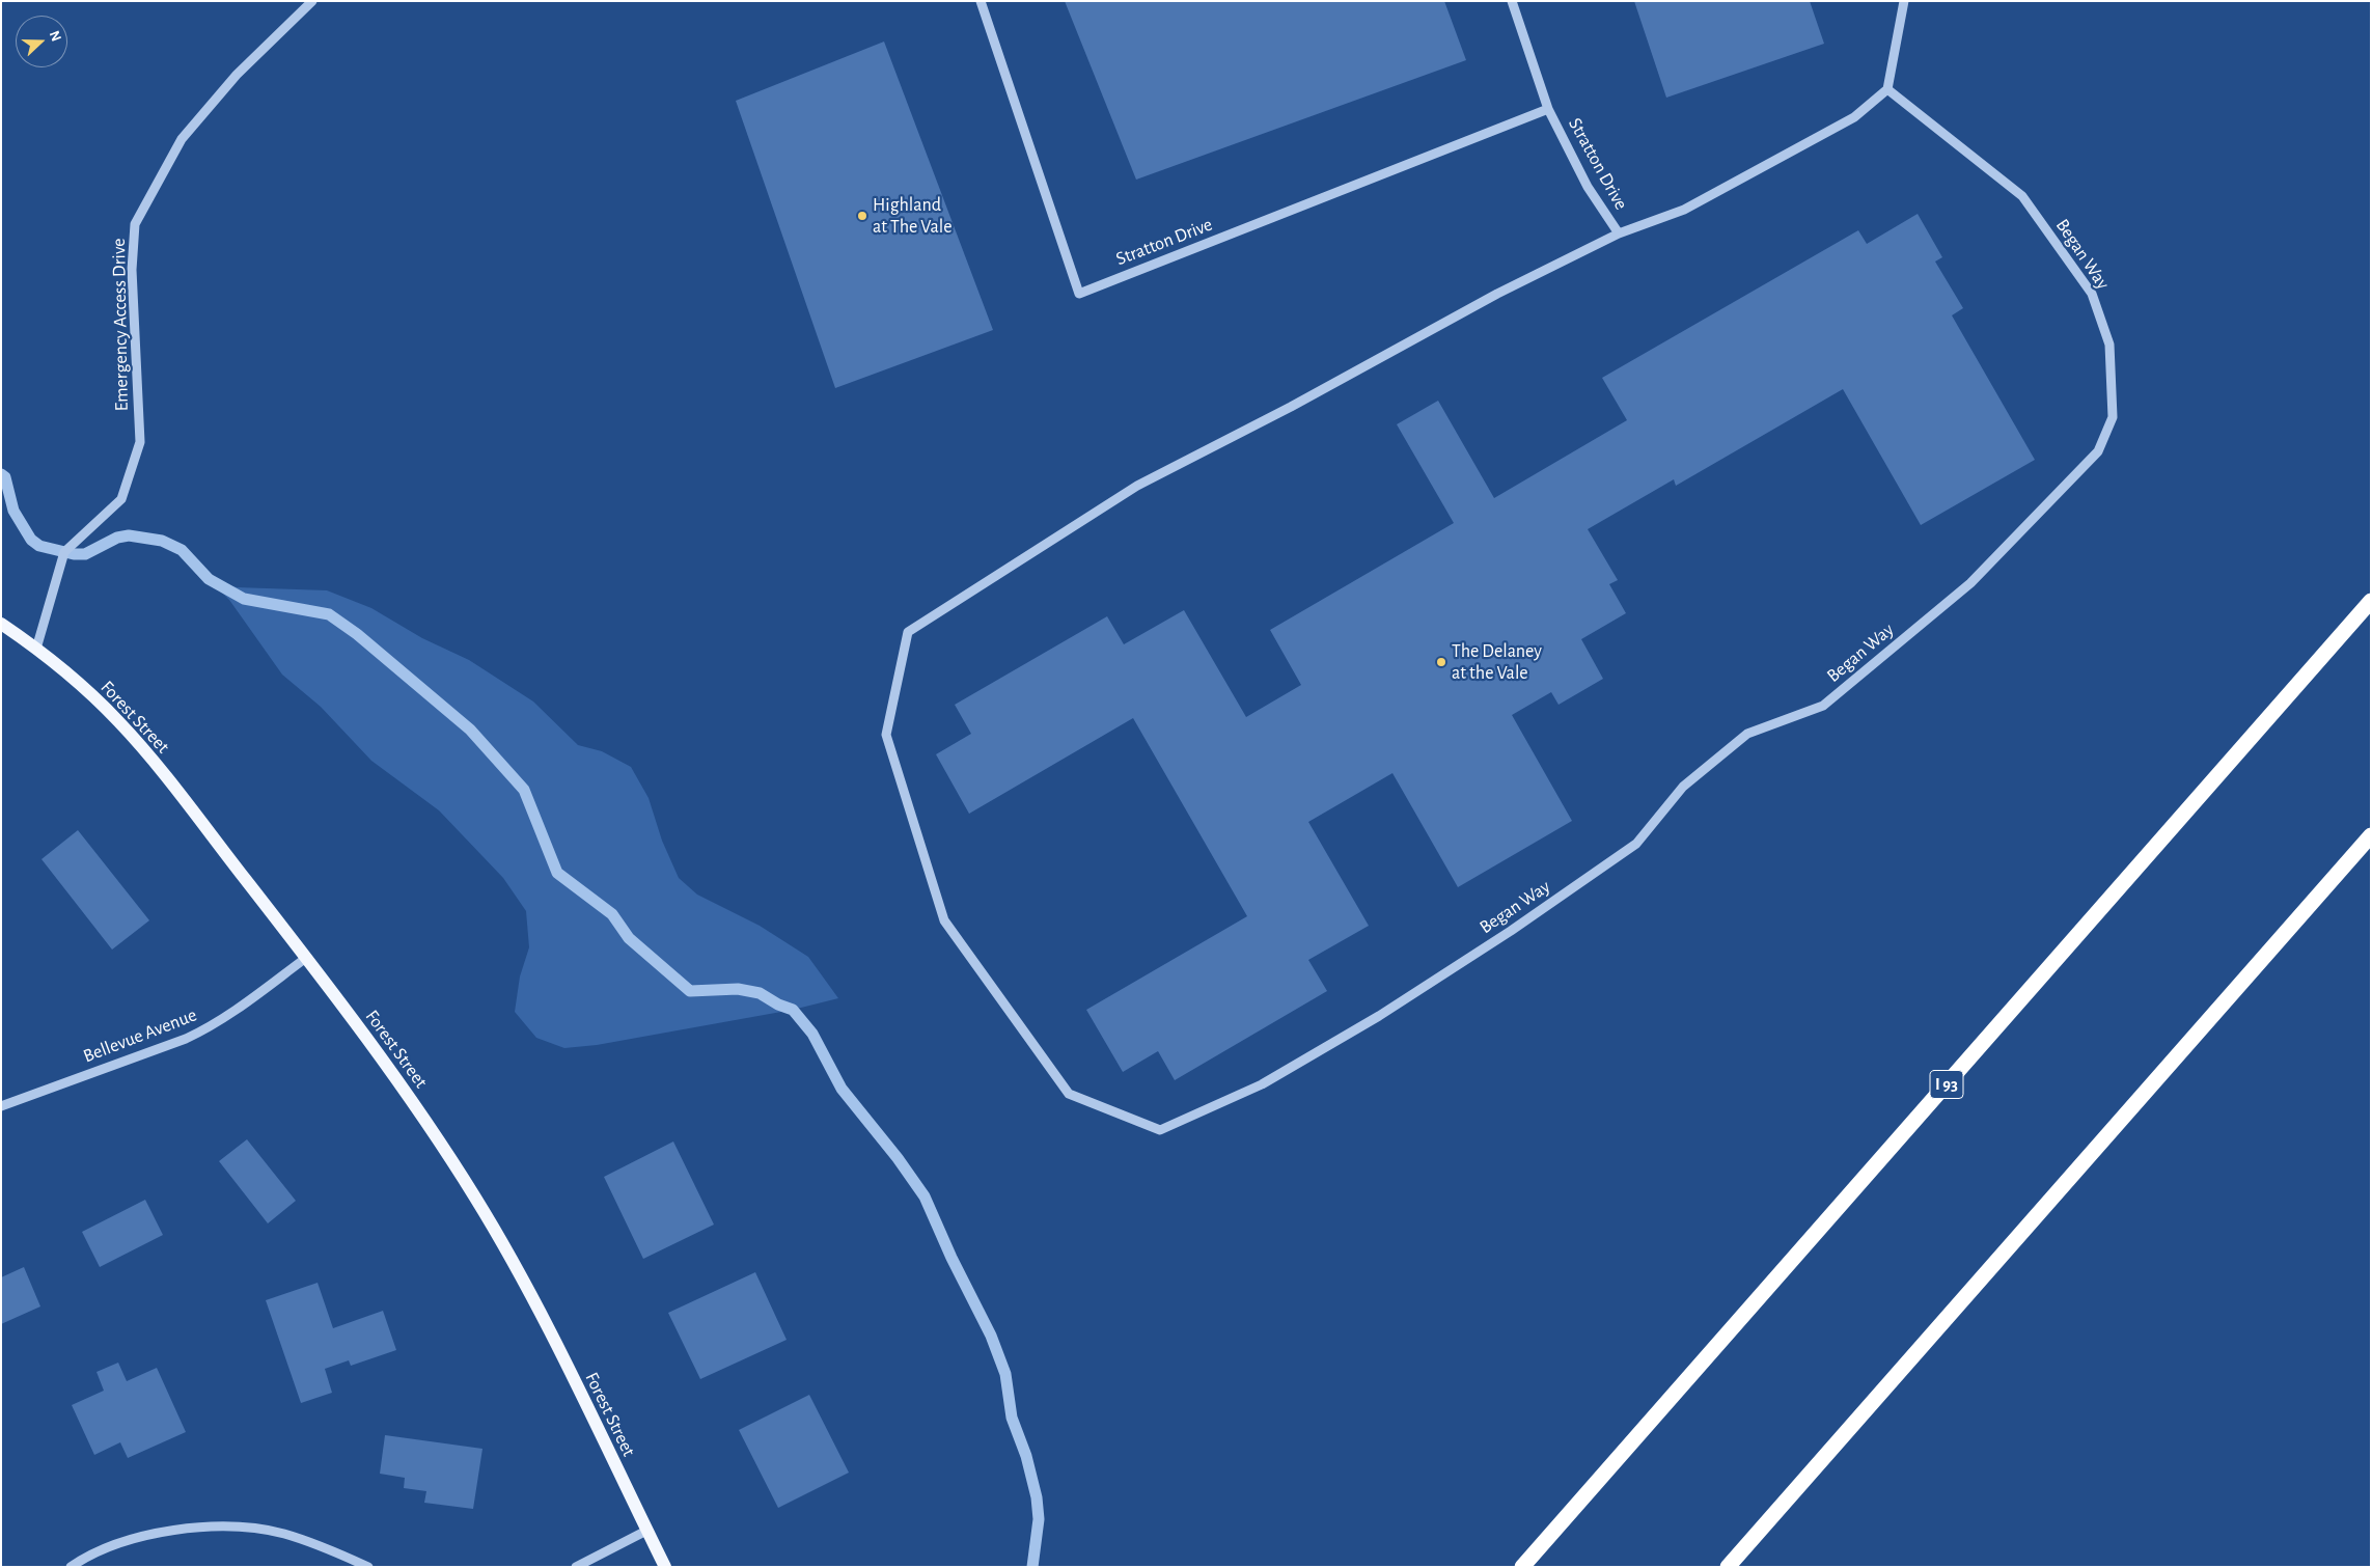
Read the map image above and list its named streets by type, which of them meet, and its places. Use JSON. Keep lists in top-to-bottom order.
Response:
{
  "streets": {
    "highway": ["I 93"],
    "main road": ["Forest Street"],
    "street": [
      "Stratton Drive",
      "Began Way",
      "Emergency Access Drive",
      "Bellevue Avenue"
    ]
  },
  "crossings": [
    ["Stratton Drive", "Began Way"],
    ["Emergency Access Drive", "Forest Street"],
    ["Forest Street", "Bellevue Avenue"]
  ],
  "places": ["Highland at The Vale", "The Delaney at the Vale"],
  "north": "right"
}
